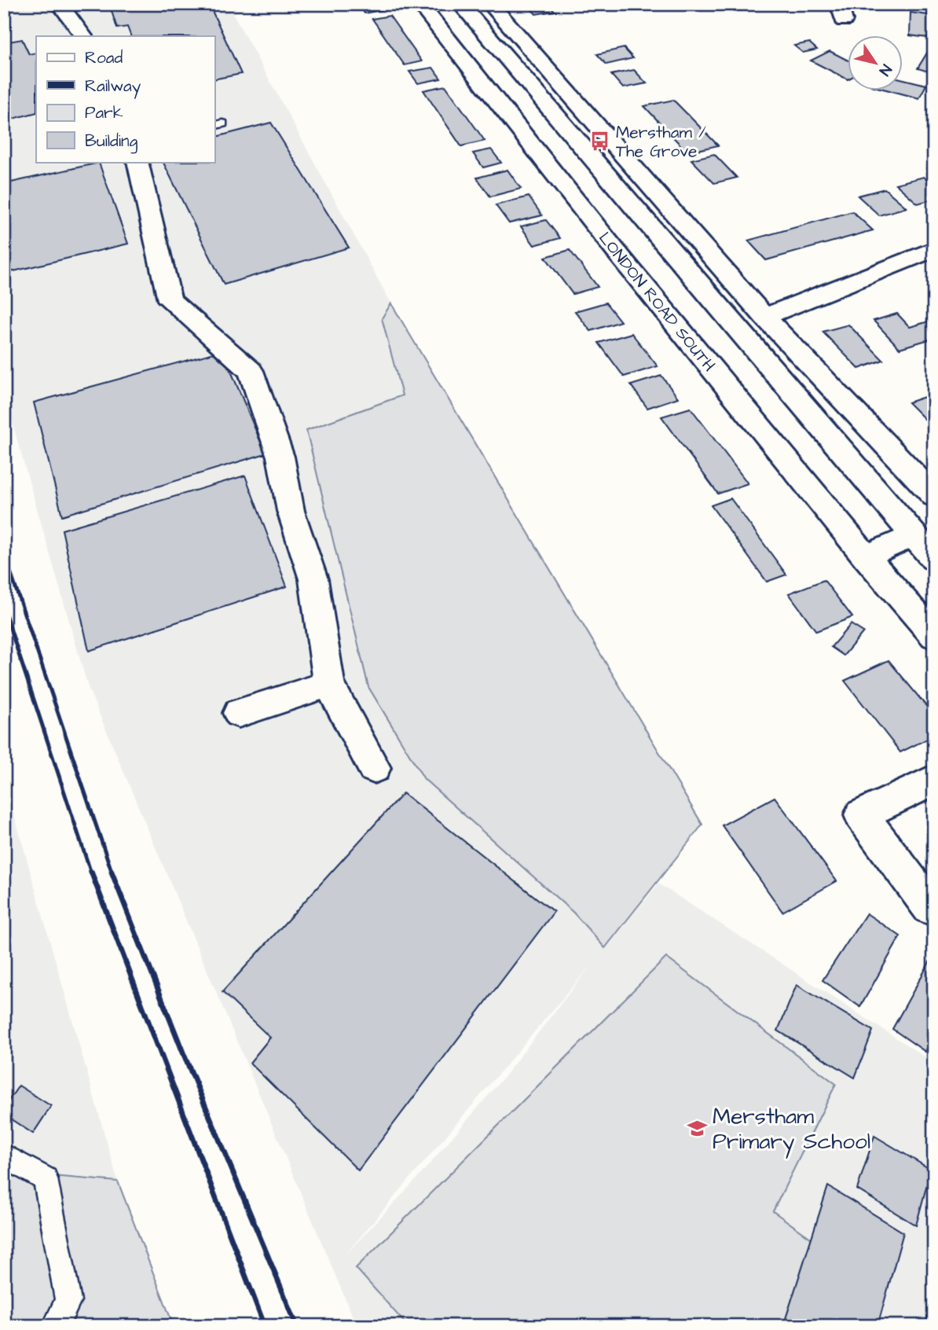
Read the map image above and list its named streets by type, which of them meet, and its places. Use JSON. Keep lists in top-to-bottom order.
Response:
{
  "streets": {
    "street": ["LONDON ROAD SOUTH"]
  },
  "places": {
    "bus stop": ["Merstham / The Grove"],
    "school or university": ["Merstham Primary School"]
  },
  "legend": [
    "Road",
    "Railway",
    "Park",
    "Building"
  ],
  "north": "bottom right"
}
